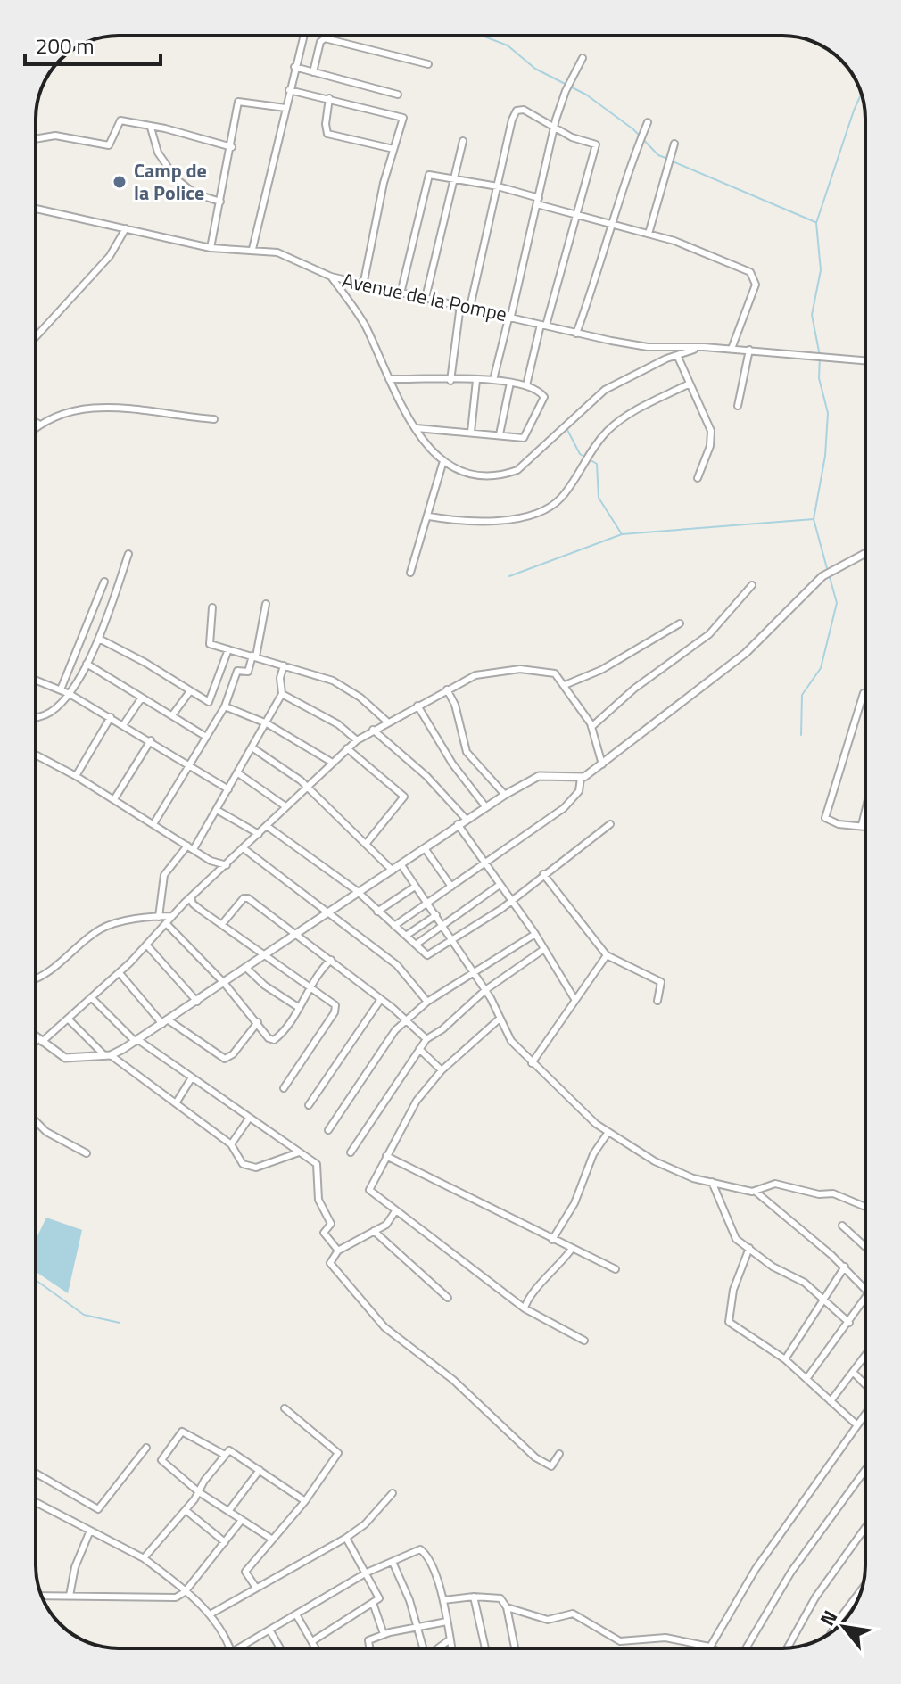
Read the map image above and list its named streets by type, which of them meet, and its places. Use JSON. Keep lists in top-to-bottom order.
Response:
{
  "streets": {
    "street": ["Avenue de la Pompe"]
  },
  "places": ["Camp de la Police"],
  "scale_bar": "200 m",
  "north": "top left"
}
